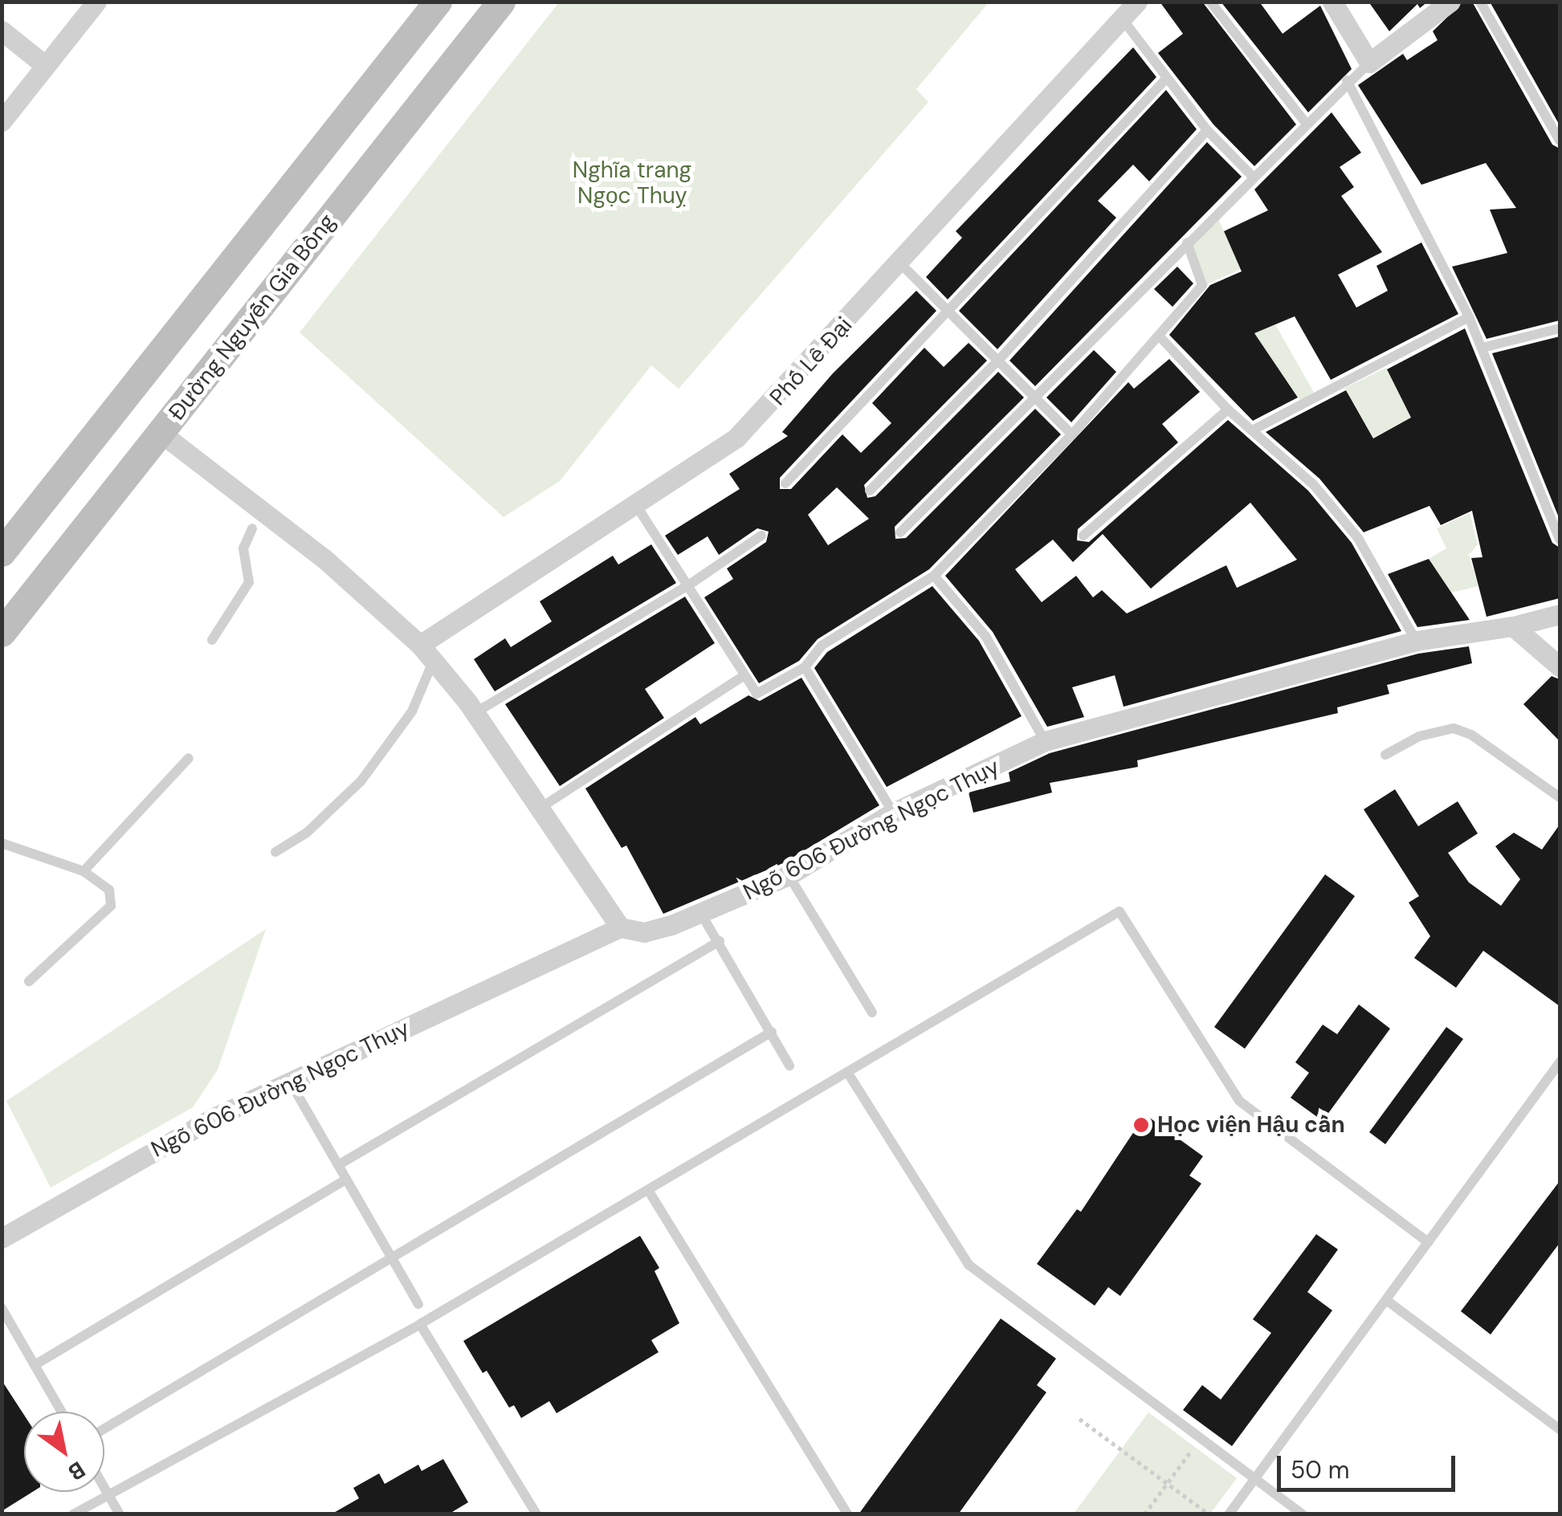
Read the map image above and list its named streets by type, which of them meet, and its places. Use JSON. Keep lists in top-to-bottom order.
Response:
{
  "streets": {
    "main road": ["Đường Nguyễn Gia Bồng"],
    "street": ["Phố Lê Đại", "Ngõ 606 Đường Ngọc Thụy"]
  },
  "parks": ["Nghĩa trang Ngọc Thuỵ"],
  "places": ["Học viện Hậu cần"],
  "scale_bar": "50 m",
  "north": "bottom right"
}
